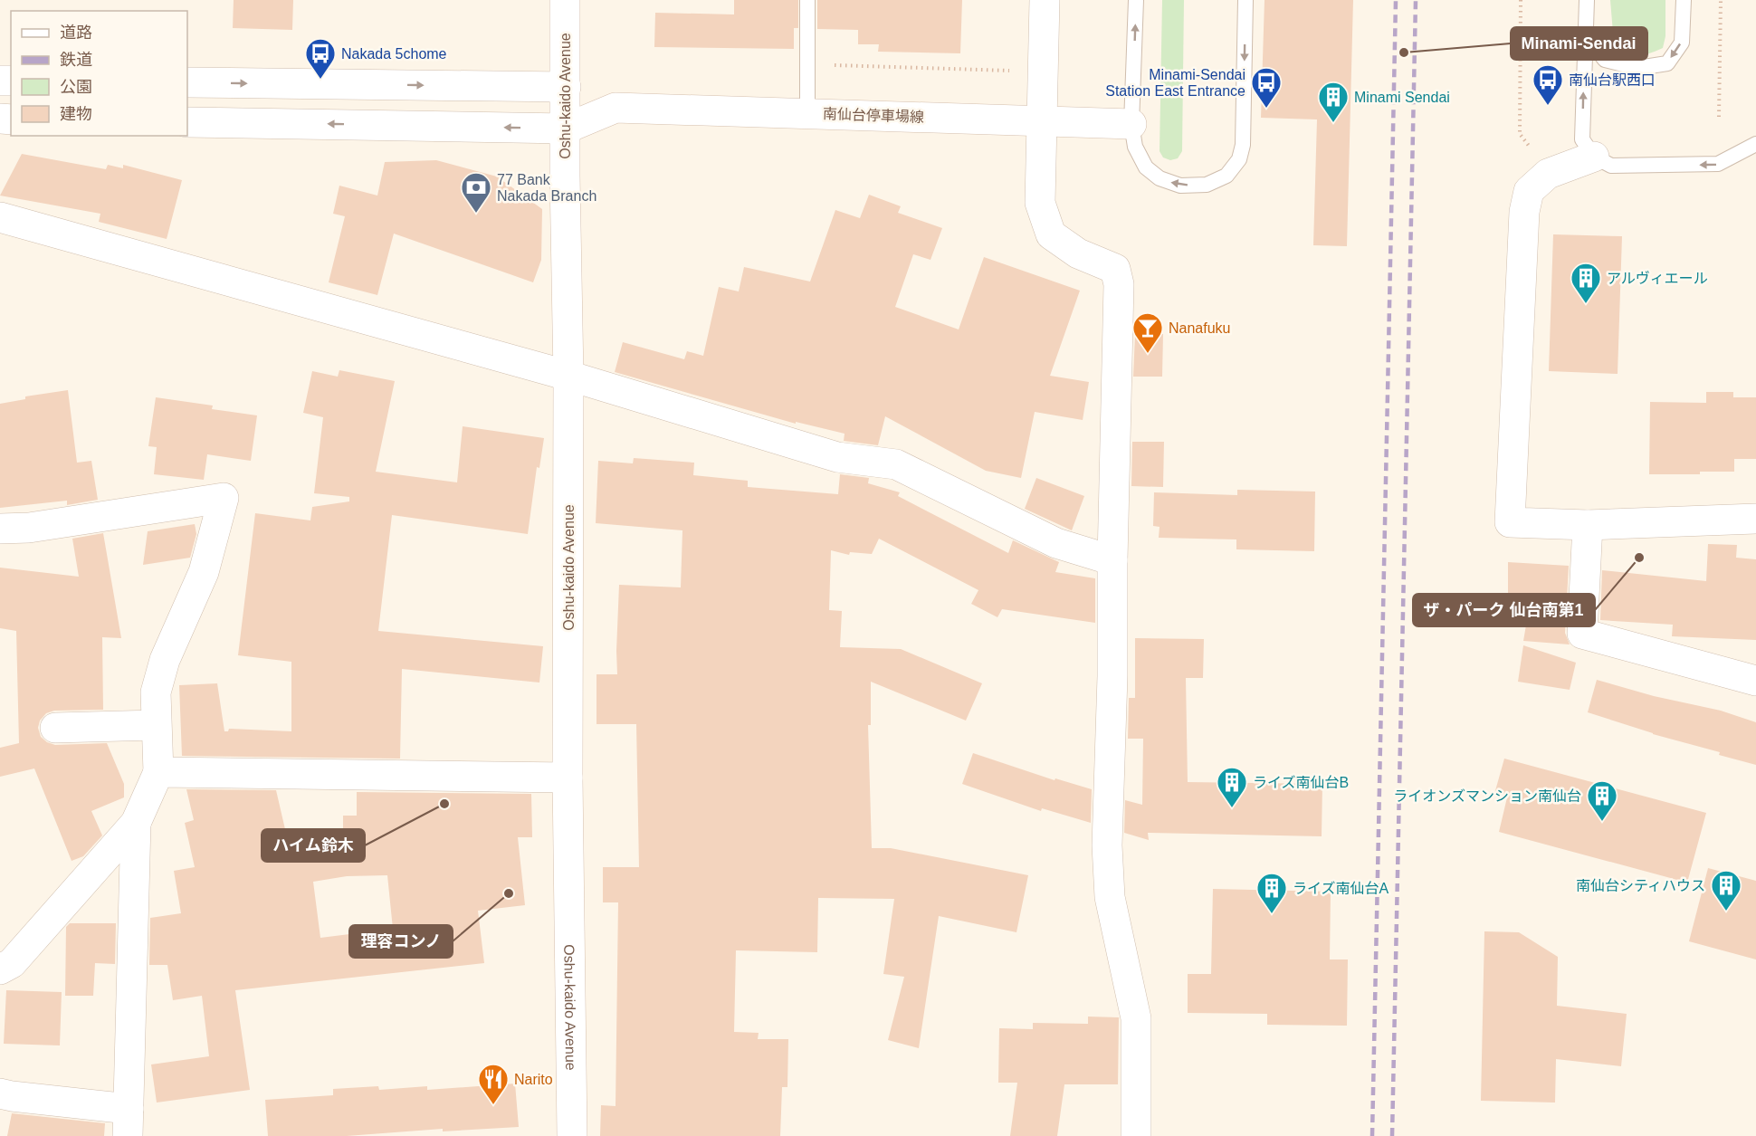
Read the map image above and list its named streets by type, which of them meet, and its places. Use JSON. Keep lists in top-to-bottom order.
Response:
{
  "streets": {
    "street": ["Oshu-kaido Avenue", "南仙台停車場線"]
  },
  "crossings": [
    ["Oshu-kaido Avenue", "南仙台停車場線"]
  ],
  "places": {
    "other": [
      "Minami-Sendai",
      "ザ・パーク 仙台南第1",
      "ハイム鈴木",
      "理容コンノ"
    ],
    "bus stop": ["Nakada 5chome", "南仙台駅西口", "Minami-Sendai Station East Entrance"],
    "building": [
      "Minami Sendai",
      "アルヴィエール",
      "ライズ南仙台B",
      "ライオンズマンション南仙台",
      "南仙台シティハウス",
      "ライズ南仙台A"
    ],
    "bank": ["77 Bank Nakada Branch"],
    "bar": ["Nanafuku"],
    "restaurant": ["Narito"]
  },
  "legend": [
    "道路",
    "鉄道",
    "公園",
    "建物"
  ]
}
